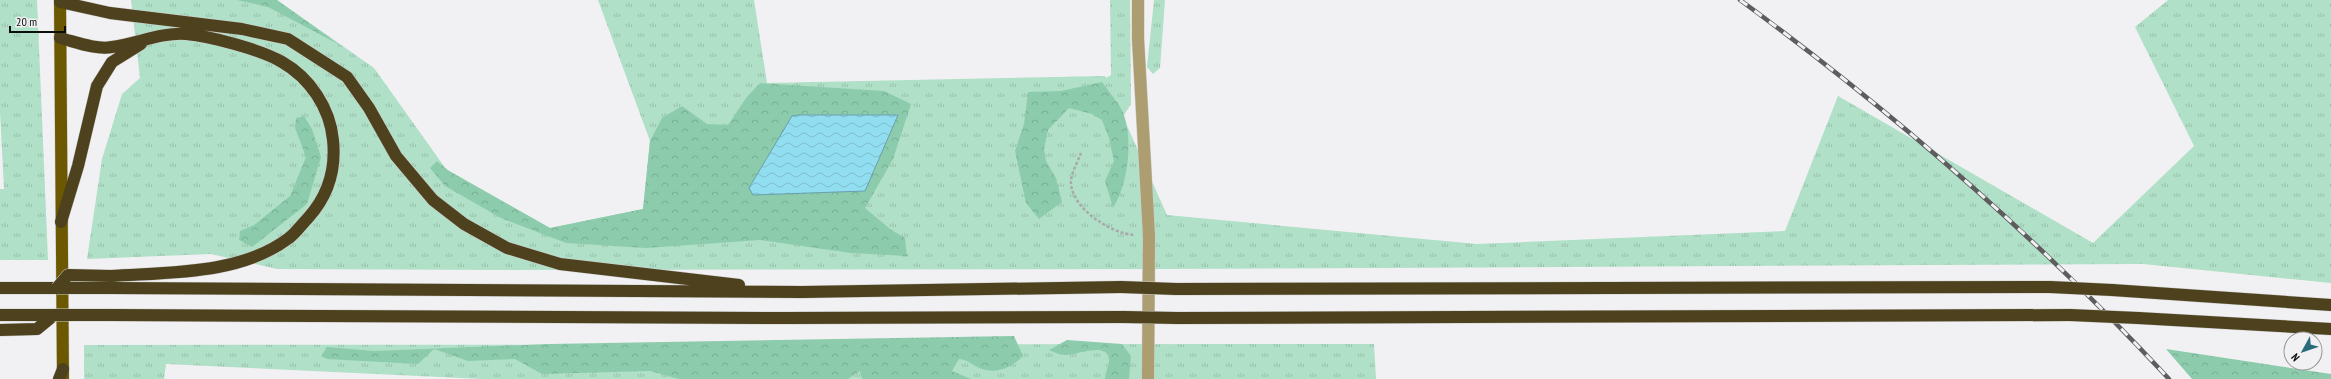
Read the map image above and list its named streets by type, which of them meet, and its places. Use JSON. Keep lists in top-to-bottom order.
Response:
{
  "scale_bar": "20 m",
  "north": "bottom left"
}
